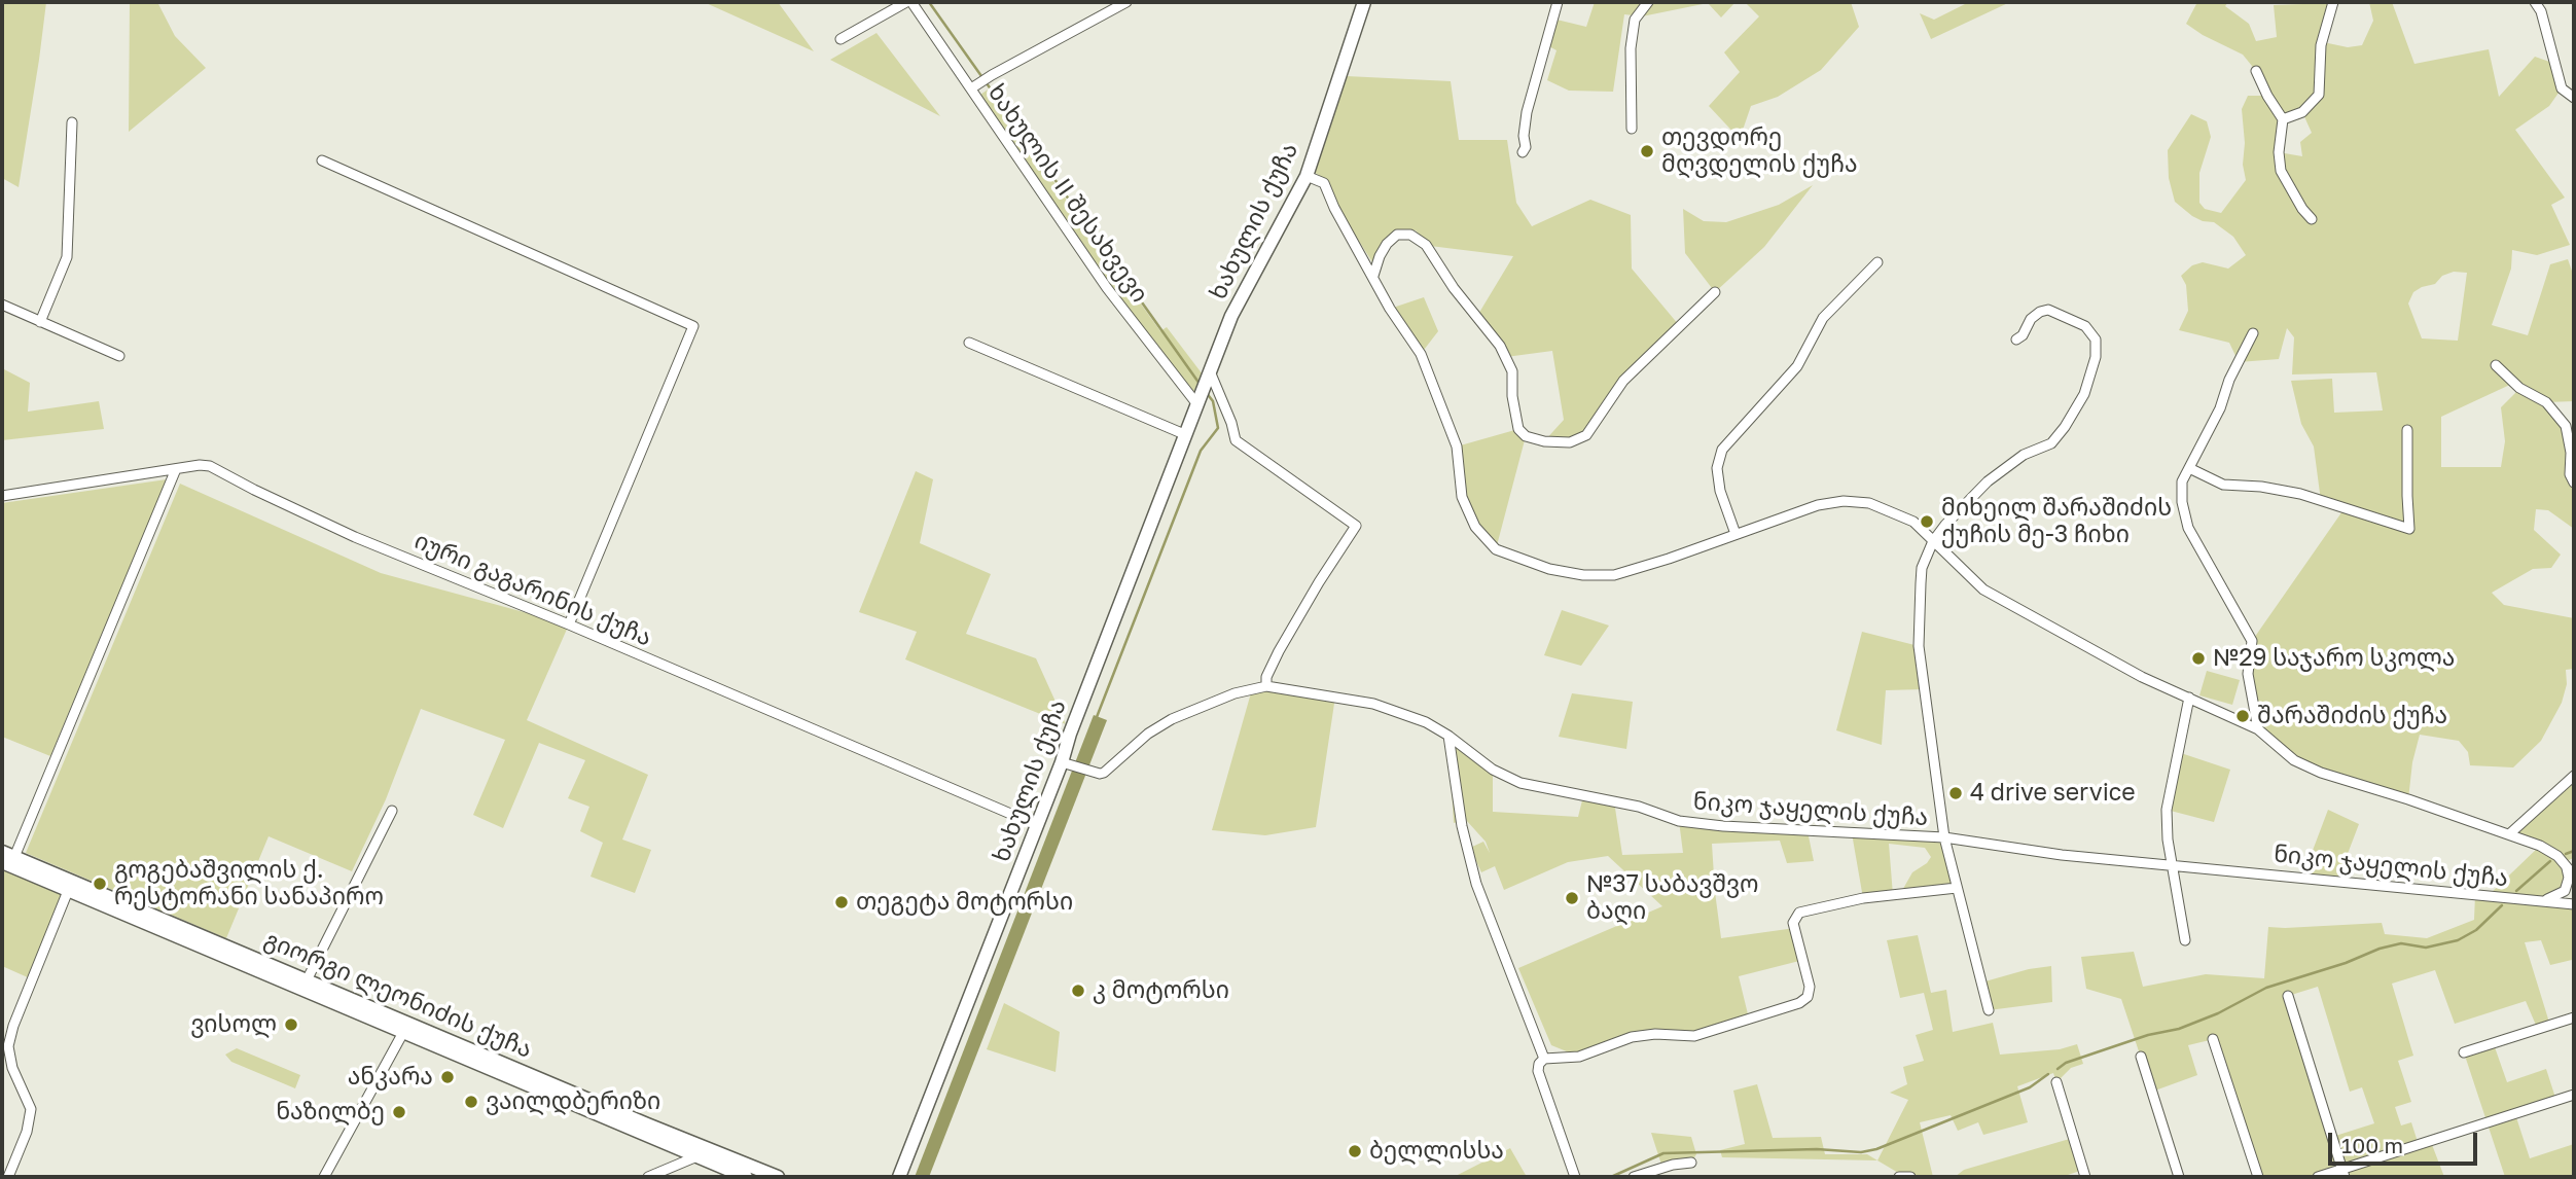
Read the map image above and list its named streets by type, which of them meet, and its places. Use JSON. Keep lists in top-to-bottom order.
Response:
{
  "streets": {
    "main road": ["ხახულის ქუჩა", "გიორგი ლეონიძის ქუჩა"],
    "street": ["ხახულის II შესახვევი", "იური გაგარინის ქუჩა", "ნიკო ჯაყელის ქუჩა"]
  },
  "crossings": [
    ["ხახულის II შესახვევი", "ხახულის ქუჩა"],
    ["ხახულის ქუჩა", "იური გაგარინის ქუჩა"],
    ["ხახულის ქუჩა", "ნიკო ჯაყელის ქუჩა"]
  ],
  "places": [
    "თევდორე მღვდელის ქუჩა",
    "მიხეილ შარაშიძის ქუჩის მე-3 ჩიხი",
    "№29 საჯარო სკოლა",
    "შარაშიძის ქუჩა",
    "4 drive service",
    "გოგებაშვილის ქ. რესტორანი სანაპირო",
    "№37 საბავშვო ბაღი",
    "თეგეტა მოტორსი",
    "კ მოტორსი",
    "ვისოლ",
    "ანკარა",
    "ვაილდბერიზი",
    "ნაზილბე",
    "ბელლისსა"
  ],
  "scale_bar": "100 m"
}
